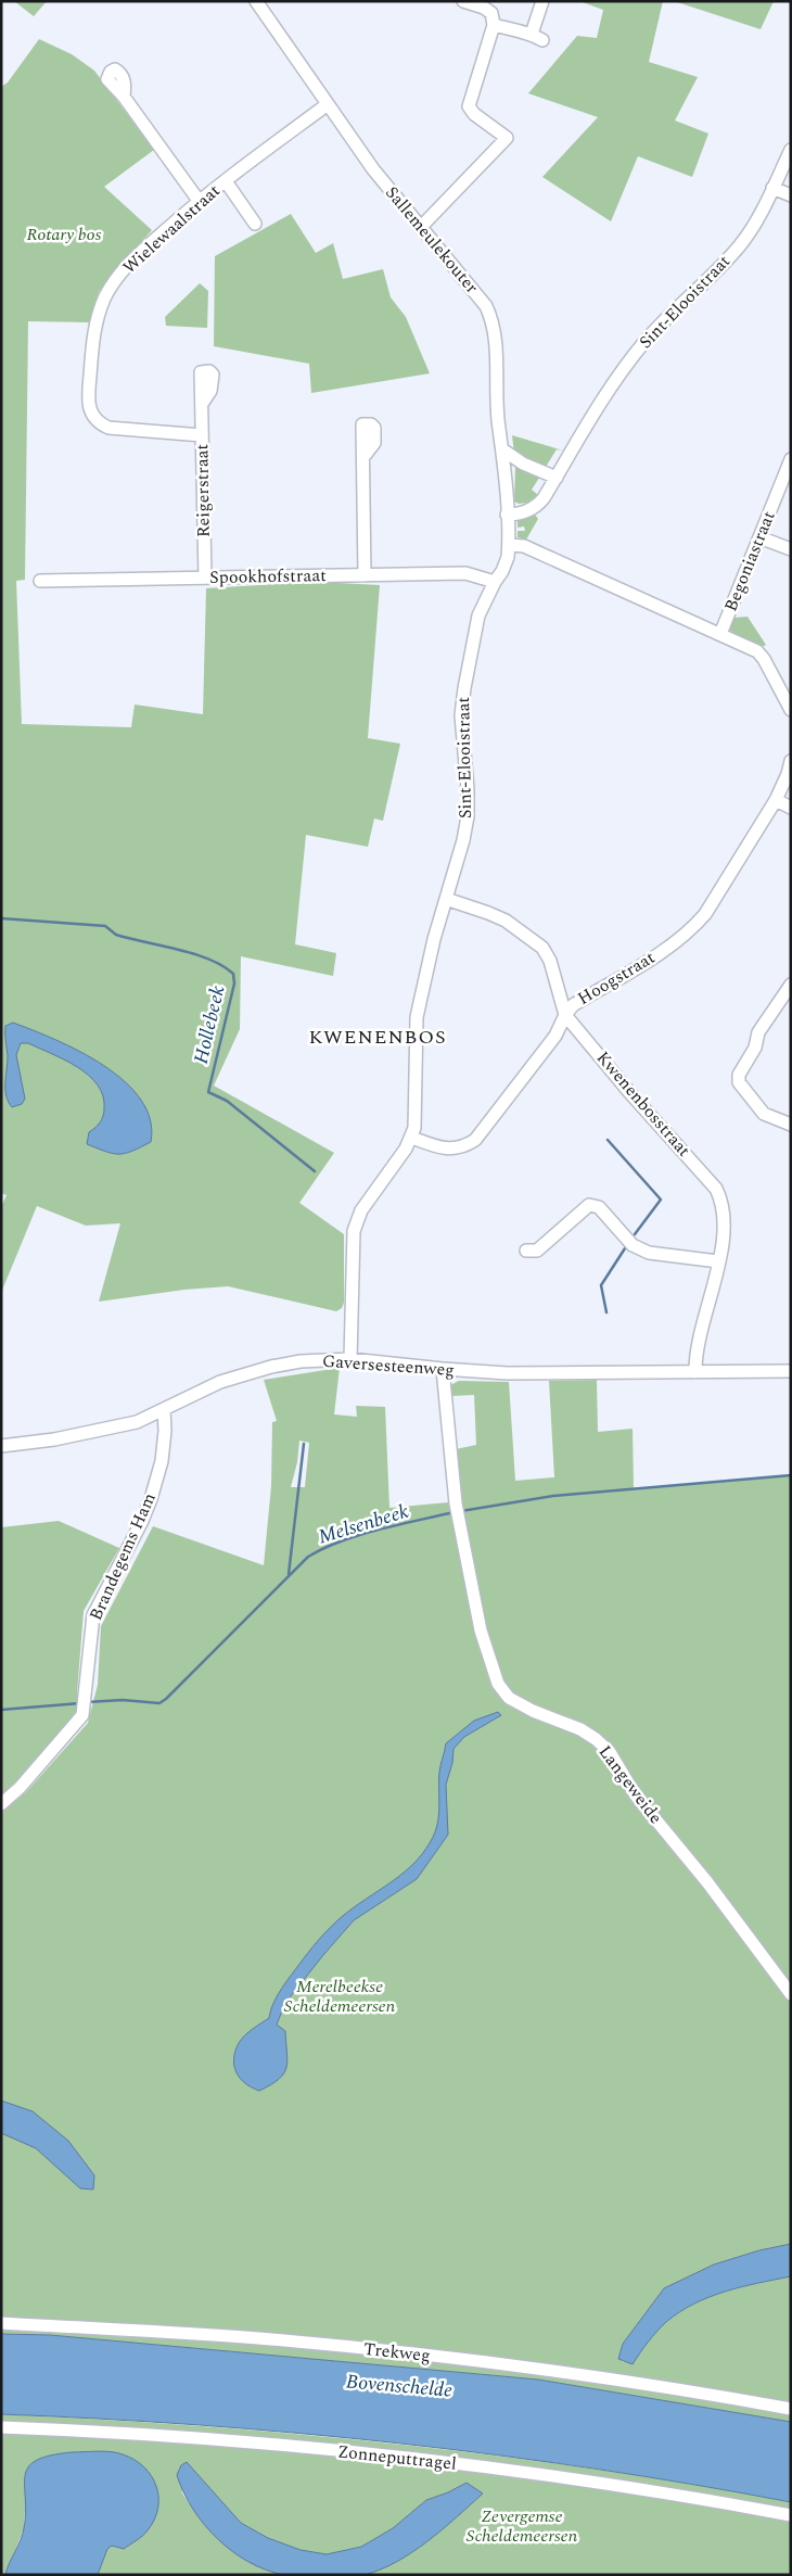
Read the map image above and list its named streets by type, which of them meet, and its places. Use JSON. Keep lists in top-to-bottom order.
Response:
{
  "streets": {
    "street": [
      "Wielewaalstraat",
      "Sallemeulekouter",
      "Sint-Elooistraat",
      "Reigerstraat",
      "Begoniastraat",
      "Spookhofstraat",
      "Hoogstraat",
      "Kwenenbosstraat",
      "Gaversesteenweg",
      "Brandegems Ham",
      "Langeweide",
      "Trekweg",
      "Zonneputtragel"
    ]
  },
  "crossings": [
    ["Wielewaalstraat", "Sallemeulekouter"],
    ["Wielewaalstraat", "Reigerstraat"],
    ["Sallemeulekouter", "Sint-Elooistraat"],
    ["Sint-Elooistraat", "Spookhofstraat"],
    ["Sint-Elooistraat", "Hoogstraat"],
    ["Sint-Elooistraat", "Kwenenbosstraat"],
    ["Sint-Elooistraat", "Gaversesteenweg"],
    ["Reigerstraat", "Spookhofstraat"],
    ["Hoogstraat", "Kwenenbosstraat"],
    ["Kwenenbosstraat", "Gaversesteenweg"],
    ["Gaversesteenweg", "Brandegems Ham"],
    ["Gaversesteenweg", "Langeweide"]
  ],
  "districts": ["KWENENBOS"],
  "water": ["Hollebeek", "Melsenbeek", "Bovenschelde"],
  "parks": ["Rotary bos", "Merelbeekse Scheldemeersen", "Zevergemse Scheldemeersen"]
}
